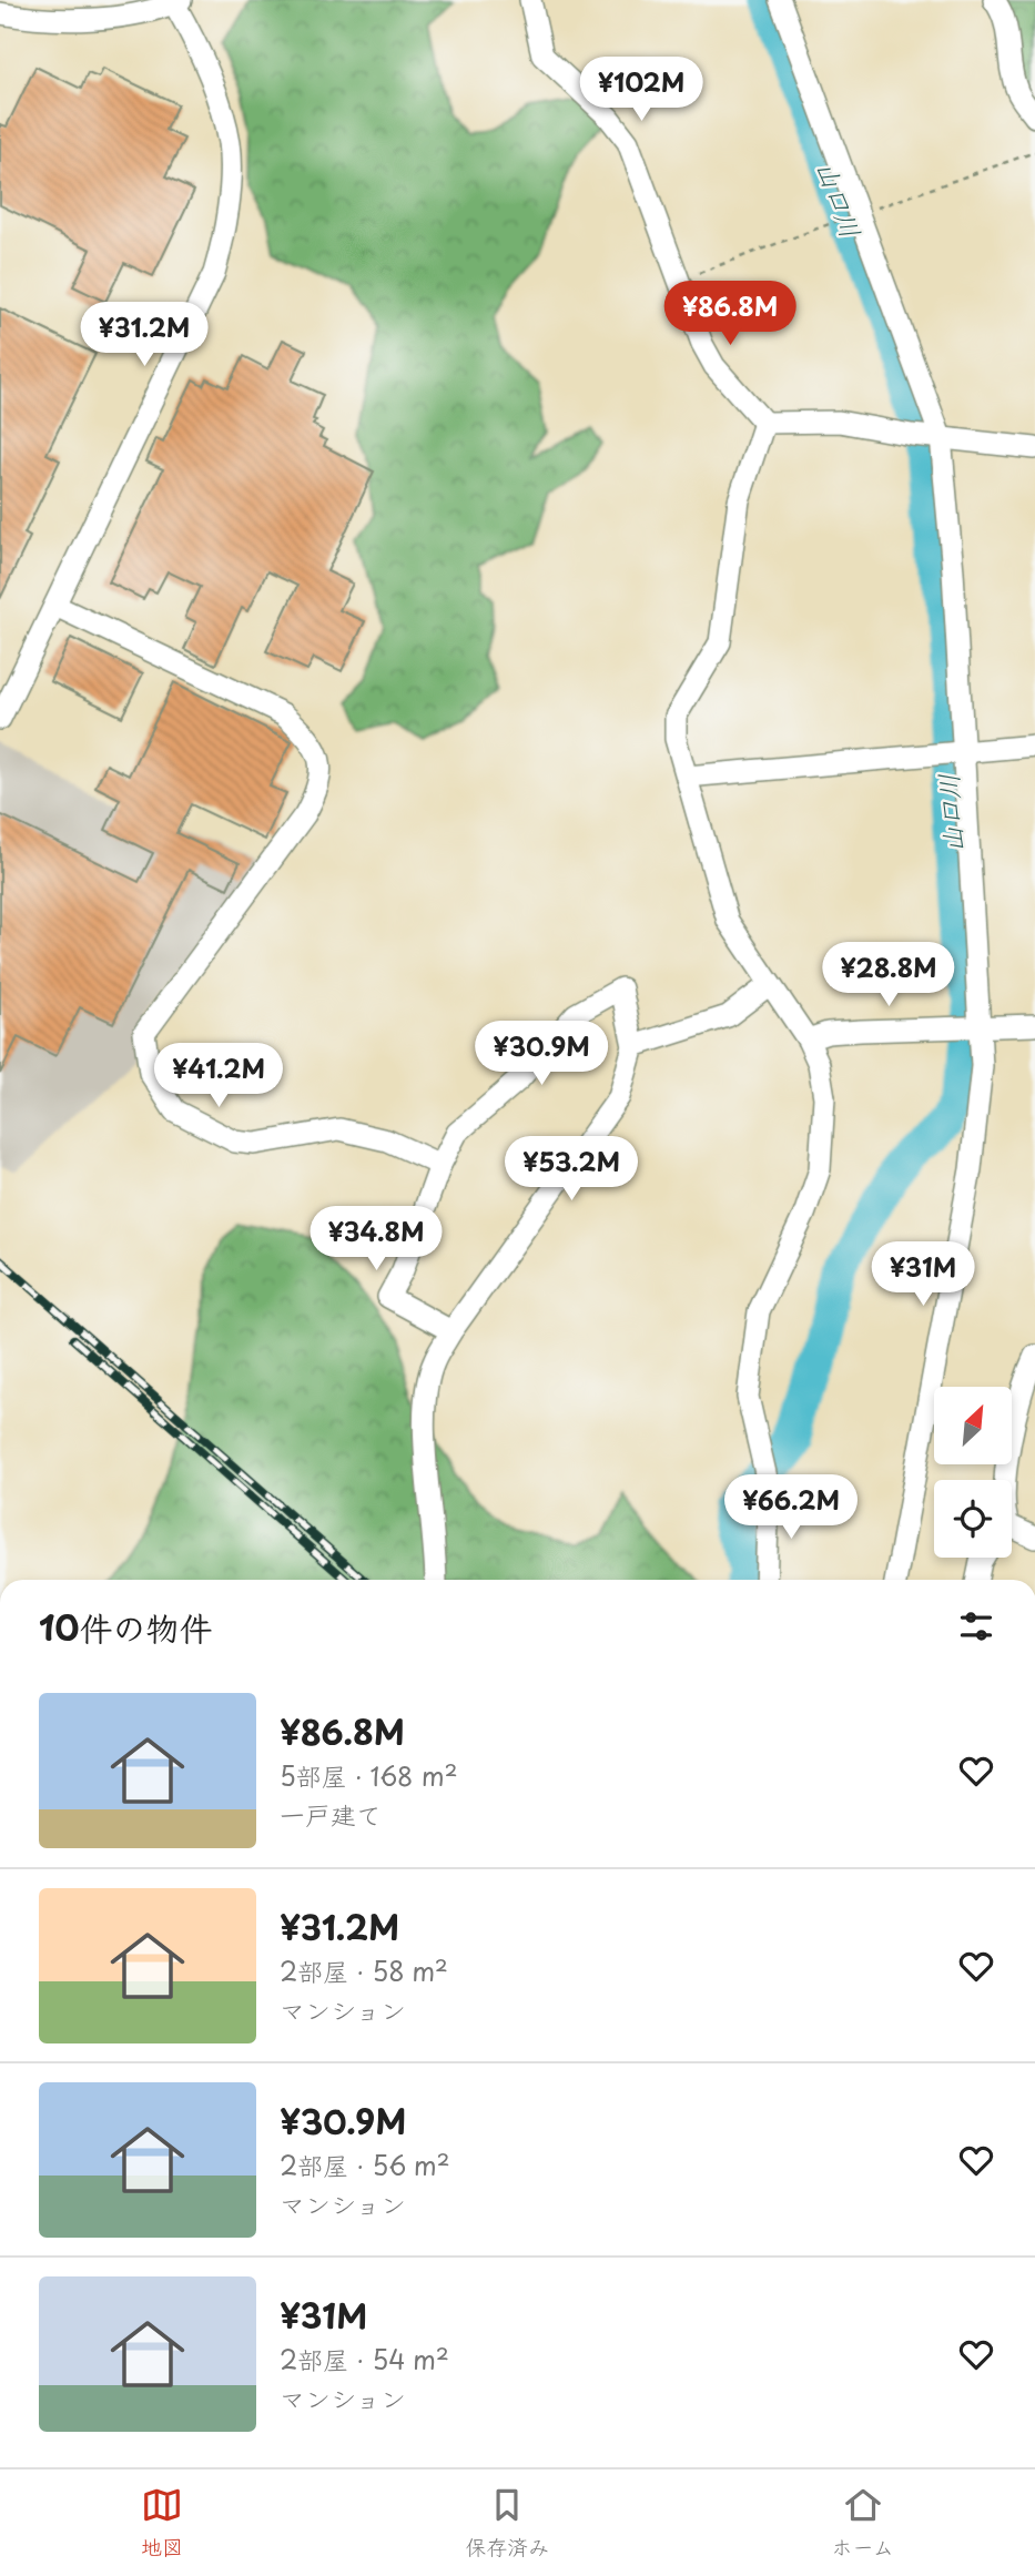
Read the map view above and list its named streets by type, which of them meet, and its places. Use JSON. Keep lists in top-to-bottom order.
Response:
{
  "water": ["山口川"],
  "north": "top right",
  "page": {
    "price": [
      "¥102M",
      "¥86.8M",
      "¥31.2M",
      "¥28.8M",
      "¥30.9M",
      "¥41.2M",
      "¥53.2M",
      "¥34.8M",
      "¥31M",
      "¥66.2M"
    ],
    "heading": "10件の物件",
    "list": [
      {
        "name": "¥86.8M",
        "note": "5部屋 · 168 m² · 一戸建て"
      },
      {
        "name": "¥31.2M",
        "note": "2部屋 · 58 m² · マンション"
      },
      {
        "name": "¥30.9M",
        "note": "2部屋 · 56 m² · マンション"
      },
      {
        "name": "¥31M",
        "note": "2部屋 · 54 m² · マンション"
      }
    ],
    "tabs": ["地図", "保存済み", "ホーム"]
  }
}
